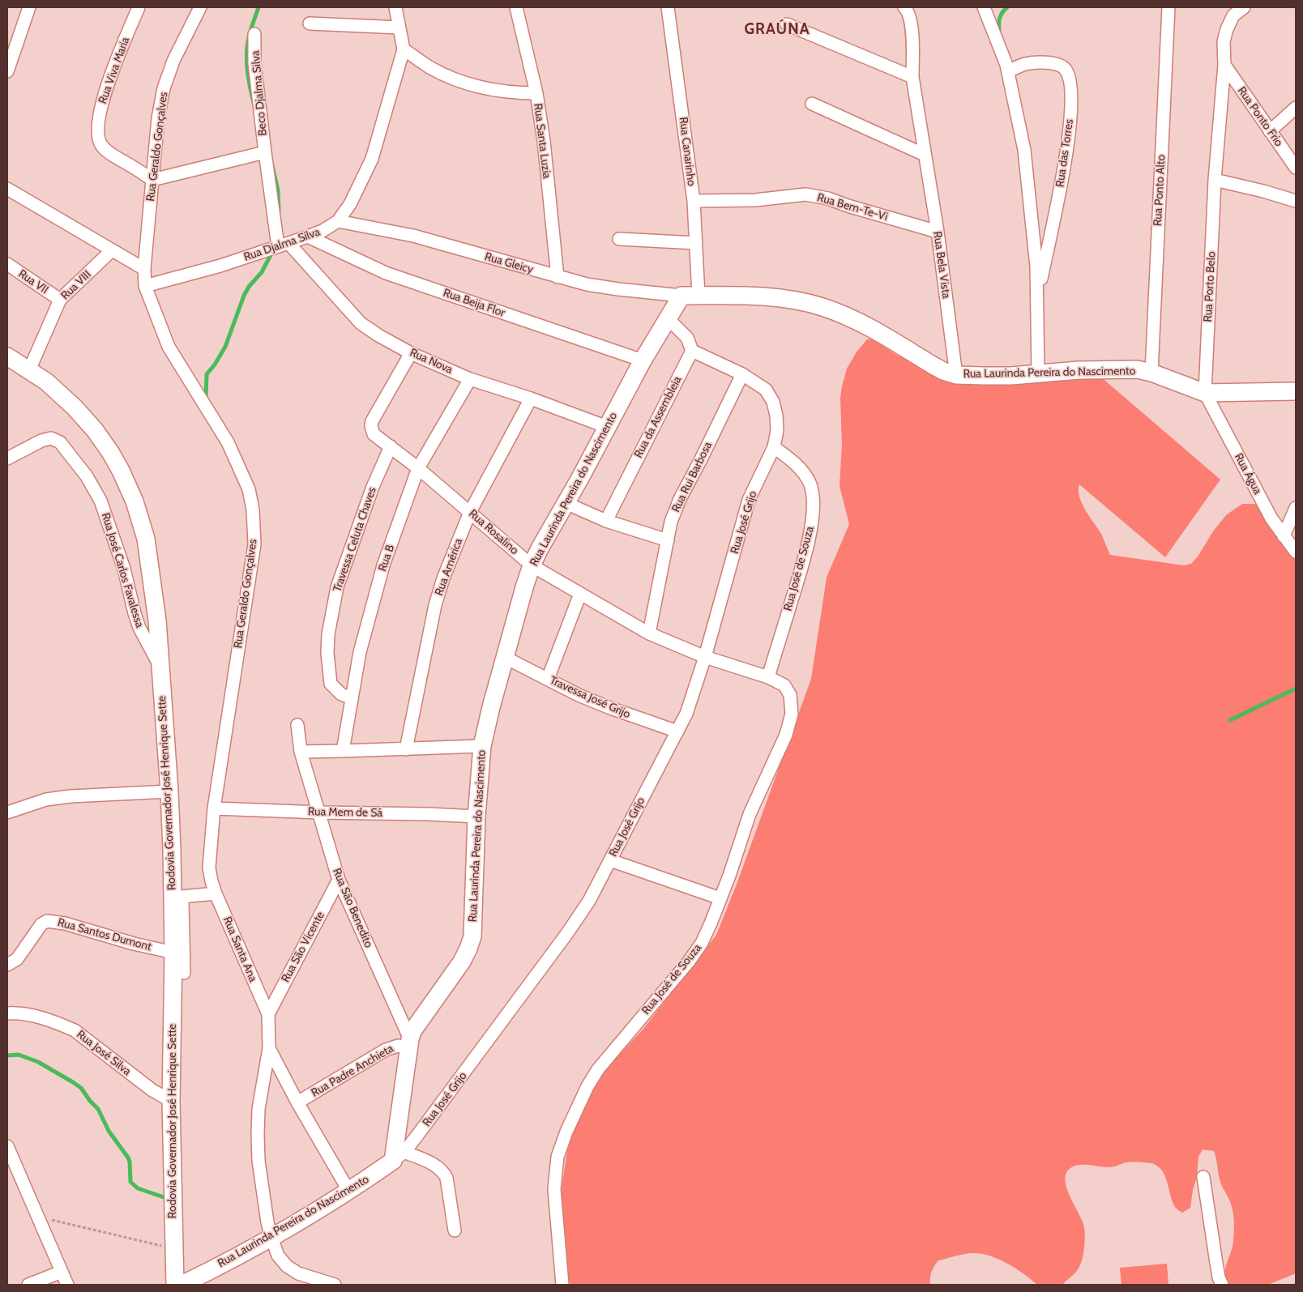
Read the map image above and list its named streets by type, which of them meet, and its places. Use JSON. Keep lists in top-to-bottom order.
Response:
{
  "streets": {
    "street": [
      "Rua Viva Maria",
      "Beco Djalma Silva",
      "Rua Ponto Frio",
      "Rua Santa Luzia",
      "Rua Geraldo Gonçalves",
      "Rua Canarinho",
      "Rua das Torres",
      "Rua Ponto Alto",
      "Rua Bem-Te-Vi",
      "Rua Djalma Silva",
      "Rua Gleicy",
      "Rua Bela Vista",
      "Rua VII",
      "Rua VIII",
      "Rua Porto Belo",
      "Rua Beija Flor",
      "Rua Nova",
      "Rua Laurinda Pereira do Nascimento",
      "Rua da Assembleia",
      "Rua Água",
      "Rua Rui Barbosa",
      "Rua José Grijo",
      "Rua Rosalino",
      "Travessa Celuta Chaves",
      "Rua B",
      "Rua América",
      "Rua José de Souza",
      "Rua José Carlos Favalessa",
      "Travessa José Grijo",
      "Rodovia Governador José Henrique Sette",
      "Rua Mem de Sá",
      "Rua São Benedito",
      "Rua Santos Dumont",
      "Rua São Vicente",
      "Rua Santa Ana",
      "Rua José Silva",
      "Rua Padre Anchieta"
    ]
  },
  "crossings": [
    ["Rua Viva Maria", "Rua Geraldo Gonçalves"],
    ["Beco Djalma Silva", "Rua Djalma Silva"],
    ["Beco Djalma Silva", "Rua Nova"],
    ["Rua Ponto Frio", "Rua Porto Belo"],
    ["Rua Santa Luzia", "Rua Gleicy"],
    ["Rua Geraldo Gonçalves", "Rua Djalma Silva"],
    ["Rua Geraldo Gonçalves", "Rua Mem de Sá"],
    ["Rua Geraldo Gonçalves", "Rua Santa Ana"],
    ["Rua Canarinho", "Rua Bem-Te-Vi"],
    ["Rua Canarinho", "Rua Laurinda Pereira do Nascimento"],
    ["Rua das Torres", "Rua Laurinda Pereira do Nascimento"],
    ["Rua Ponto Alto", "Rua Laurinda Pereira do Nascimento"],
    ["Rua Bem-Te-Vi", "Rua Bela Vista"],
    ["Rua Djalma Silva", "Rua Gleicy"],
    ["Rua Djalma Silva", "Rua Beija Flor"],
    ["Rua Djalma Silva", "Rua Nova"],
    ["Rua Gleicy", "Rua Laurinda Pereira do Nascimento"],
    ["Rua Bela Vista", "Rua Laurinda Pereira do Nascimento"],
    ["Rua VII", "Rua VIII"],
    ["Rua VIII", "Rodovia Governador José Henrique Sette"],
    ["Rua Porto Belo", "Rua Laurinda Pereira do Nascimento"],
    ["Rua Porto Belo", "Rua Água"],
    ["Rua Beija Flor", "Rua Laurinda Pereira do Nascimento"],
    ["Rua Nova", "Rua Laurinda Pereira do Nascimento"],
    ["Rua Nova", "Rua Rosalino"],
    ["Rua Nova", "Rua B"],
    ["Rua Nova", "Rua América"],
    ["Rua Laurinda Pereira do Nascimento", "Rua Água"],
    ["Rua Laurinda Pereira do Nascimento", "Rua José Grijo"],
    ["Rua Laurinda Pereira do Nascimento", "Rua Rosalino"],
    ["Rua Laurinda Pereira do Nascimento", "Travessa José Grijo"],
    ["Rua Laurinda Pereira do Nascimento", "Rua Mem de Sá"],
    ["Rua Laurinda Pereira do Nascimento", "Rua São Benedito"],
    ["Rua Laurinda Pereira do Nascimento", "Rua Santa Ana"],
    ["Rua Laurinda Pereira do Nascimento", "Rua Padre Anchieta"],
    ["Rua Rui Barbosa", "Rua Rosalino"],
    ["Rua José Grijo", "Rua Rosalino"],
    ["Rua José Grijo", "Rua José de Souza"],
    ["Rua José Grijo", "Travessa José Grijo"],
    ["Rua Rosalino", "Travessa Celuta Chaves"],
    ["Rua Rosalino", "Rua B"],
    ["Rua Rosalino", "Rua América"],
    ["Rua Rosalino", "Rua José de Souza"],
    ["Travessa Celuta Chaves", "Rua B"],
    ["Rua José Carlos Favalessa", "Rodovia Governador José Henrique Sette"],
    ["Rodovia Governador José Henrique Sette", "Rua Santos Dumont"],
    ["Rodovia Governador José Henrique Sette", "Rua José Silva"],
    ["Rua Mem de Sá", "Rua São Benedito"],
    ["Rua São Benedito", "Rua São Vicente"],
    ["Rua São Benedito", "Rua Padre Anchieta"],
    ["Rua São Vicente", "Rua Santa Ana"],
    ["Rua Santa Ana", "Rua Padre Anchieta"]
  ],
  "districts": ["GRAÚNA"]
}
